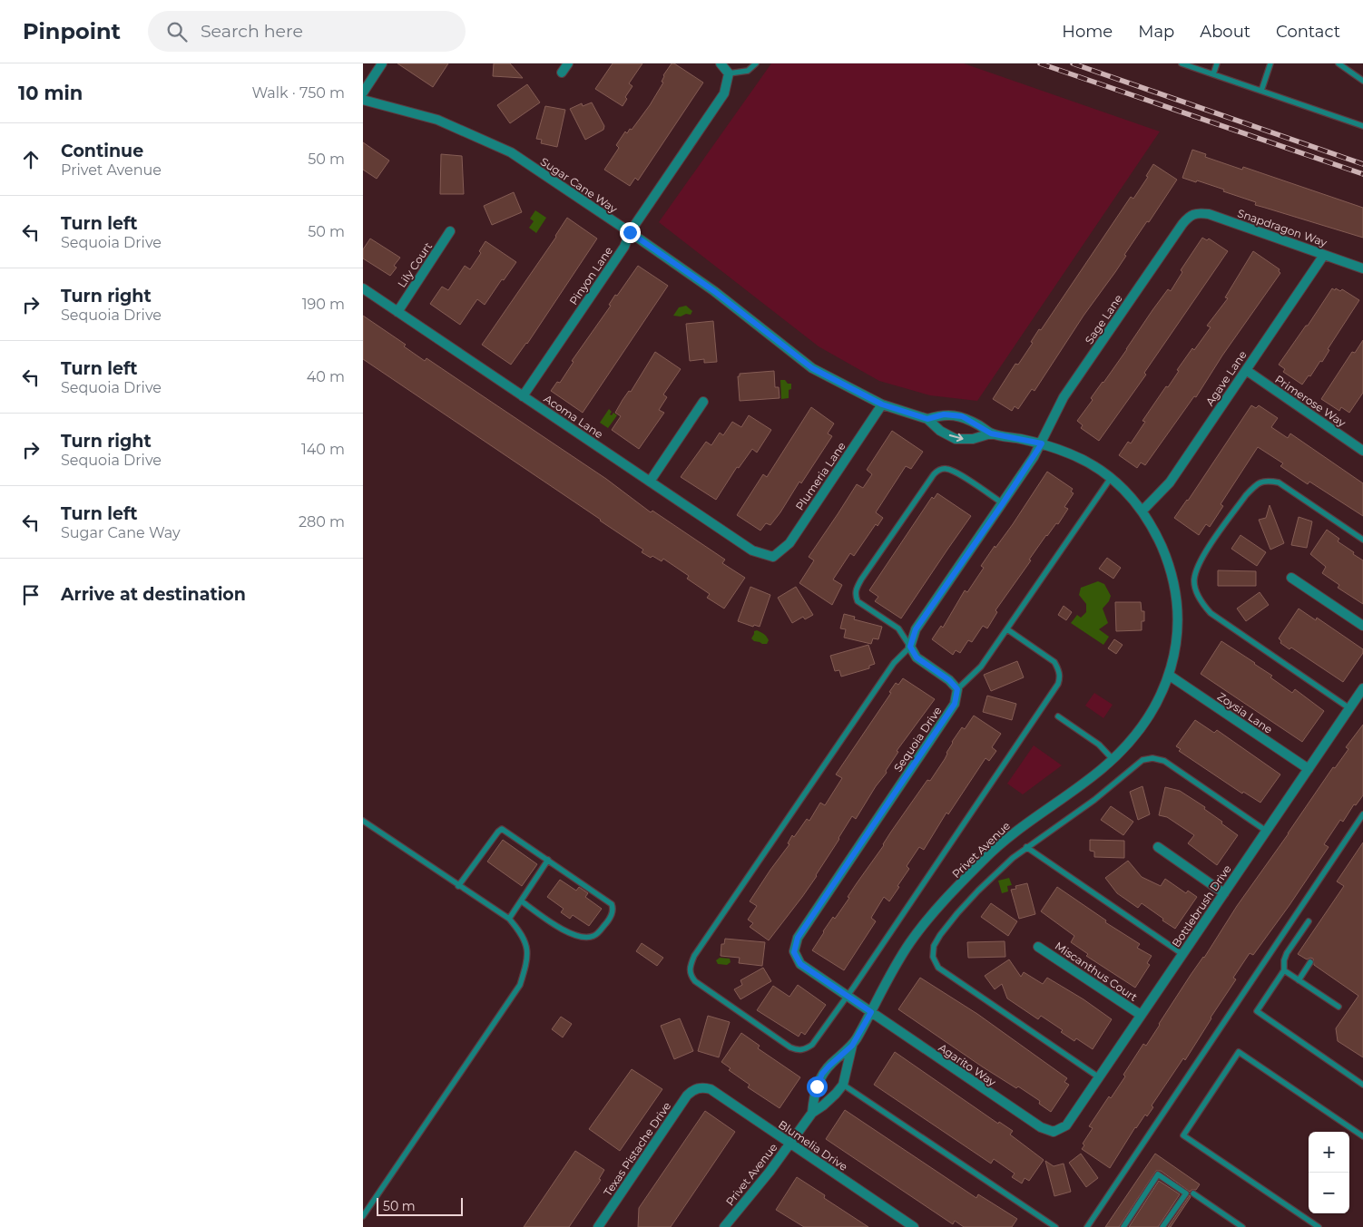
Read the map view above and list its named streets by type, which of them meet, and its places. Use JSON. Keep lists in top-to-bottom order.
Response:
{
  "streets": {
    "street": [
      "Sugar Cane Way",
      "Snapdragon Way",
      "Lily Court",
      "Pinyon Lane",
      "Sage Lane",
      "Agave Lane",
      "Primerose Way",
      "Acoma Lane",
      "Plumeria Lane",
      "Zoysia Lane",
      "Sequoia Drive",
      "Privet Avenue",
      "Bottlebrush Drive",
      "Miscanthus Court",
      "Agarito Way",
      "Blumelia Drive",
      "Texas Pistache Drive"
    ]
  },
  "crossings": [
    ["Sugar Cane Way", "Pinyon Lane"],
    ["Sugar Cane Way", "Sage Lane"],
    ["Sugar Cane Way", "Agave Lane"],
    ["Sugar Cane Way", "Plumeria Lane"],
    ["Sugar Cane Way", "Zoysia Lane"],
    ["Sugar Cane Way", "Privet Avenue"],
    ["Snapdragon Way", "Sage Lane"],
    ["Snapdragon Way", "Agave Lane"],
    ["Lily Court", "Acoma Lane"],
    ["Pinyon Lane", "Acoma Lane"],
    ["Agave Lane", "Primerose Way"],
    ["Acoma Lane", "Plumeria Lane"],
    ["Zoysia Lane", "Privet Avenue"],
    ["Zoysia Lane", "Bottlebrush Drive"],
    ["Sequoia Drive", "Privet Avenue"],
    ["Sequoia Drive", "Agarito Way"],
    ["Privet Avenue", "Agarito Way"],
    ["Privet Avenue", "Blumelia Drive"],
    ["Bottlebrush Drive", "Miscanthus Court"],
    ["Bottlebrush Drive", "Agarito Way"],
    ["Blumelia Drive", "Texas Pistache Drive"]
  ],
  "scale_bar": "50 m",
  "page": {
    "header": "Pinpoint",
    "search": "Search here",
    "nav": [
      "Home",
      "Map",
      "About",
      "Contact"
    ],
    "heading": ["10 min", "Walk · 750 m"],
    "list": [
      ["Continue", "Privet Avenue", "50 m"],
      ["Turn left", "Sequoia Drive", "50 m"],
      ["Turn right", "Sequoia Drive", "190 m"],
      ["Turn left", "Sequoia Drive", "40 m"],
      ["Turn right", "Sequoia Drive", "140 m"],
      ["Turn left", "Sugar Cane Way", "280 m"],
      "Arrive at destination"
    ],
    "map_buttons": ["+", "−"],
    "scale": "50 m"
  }
}
